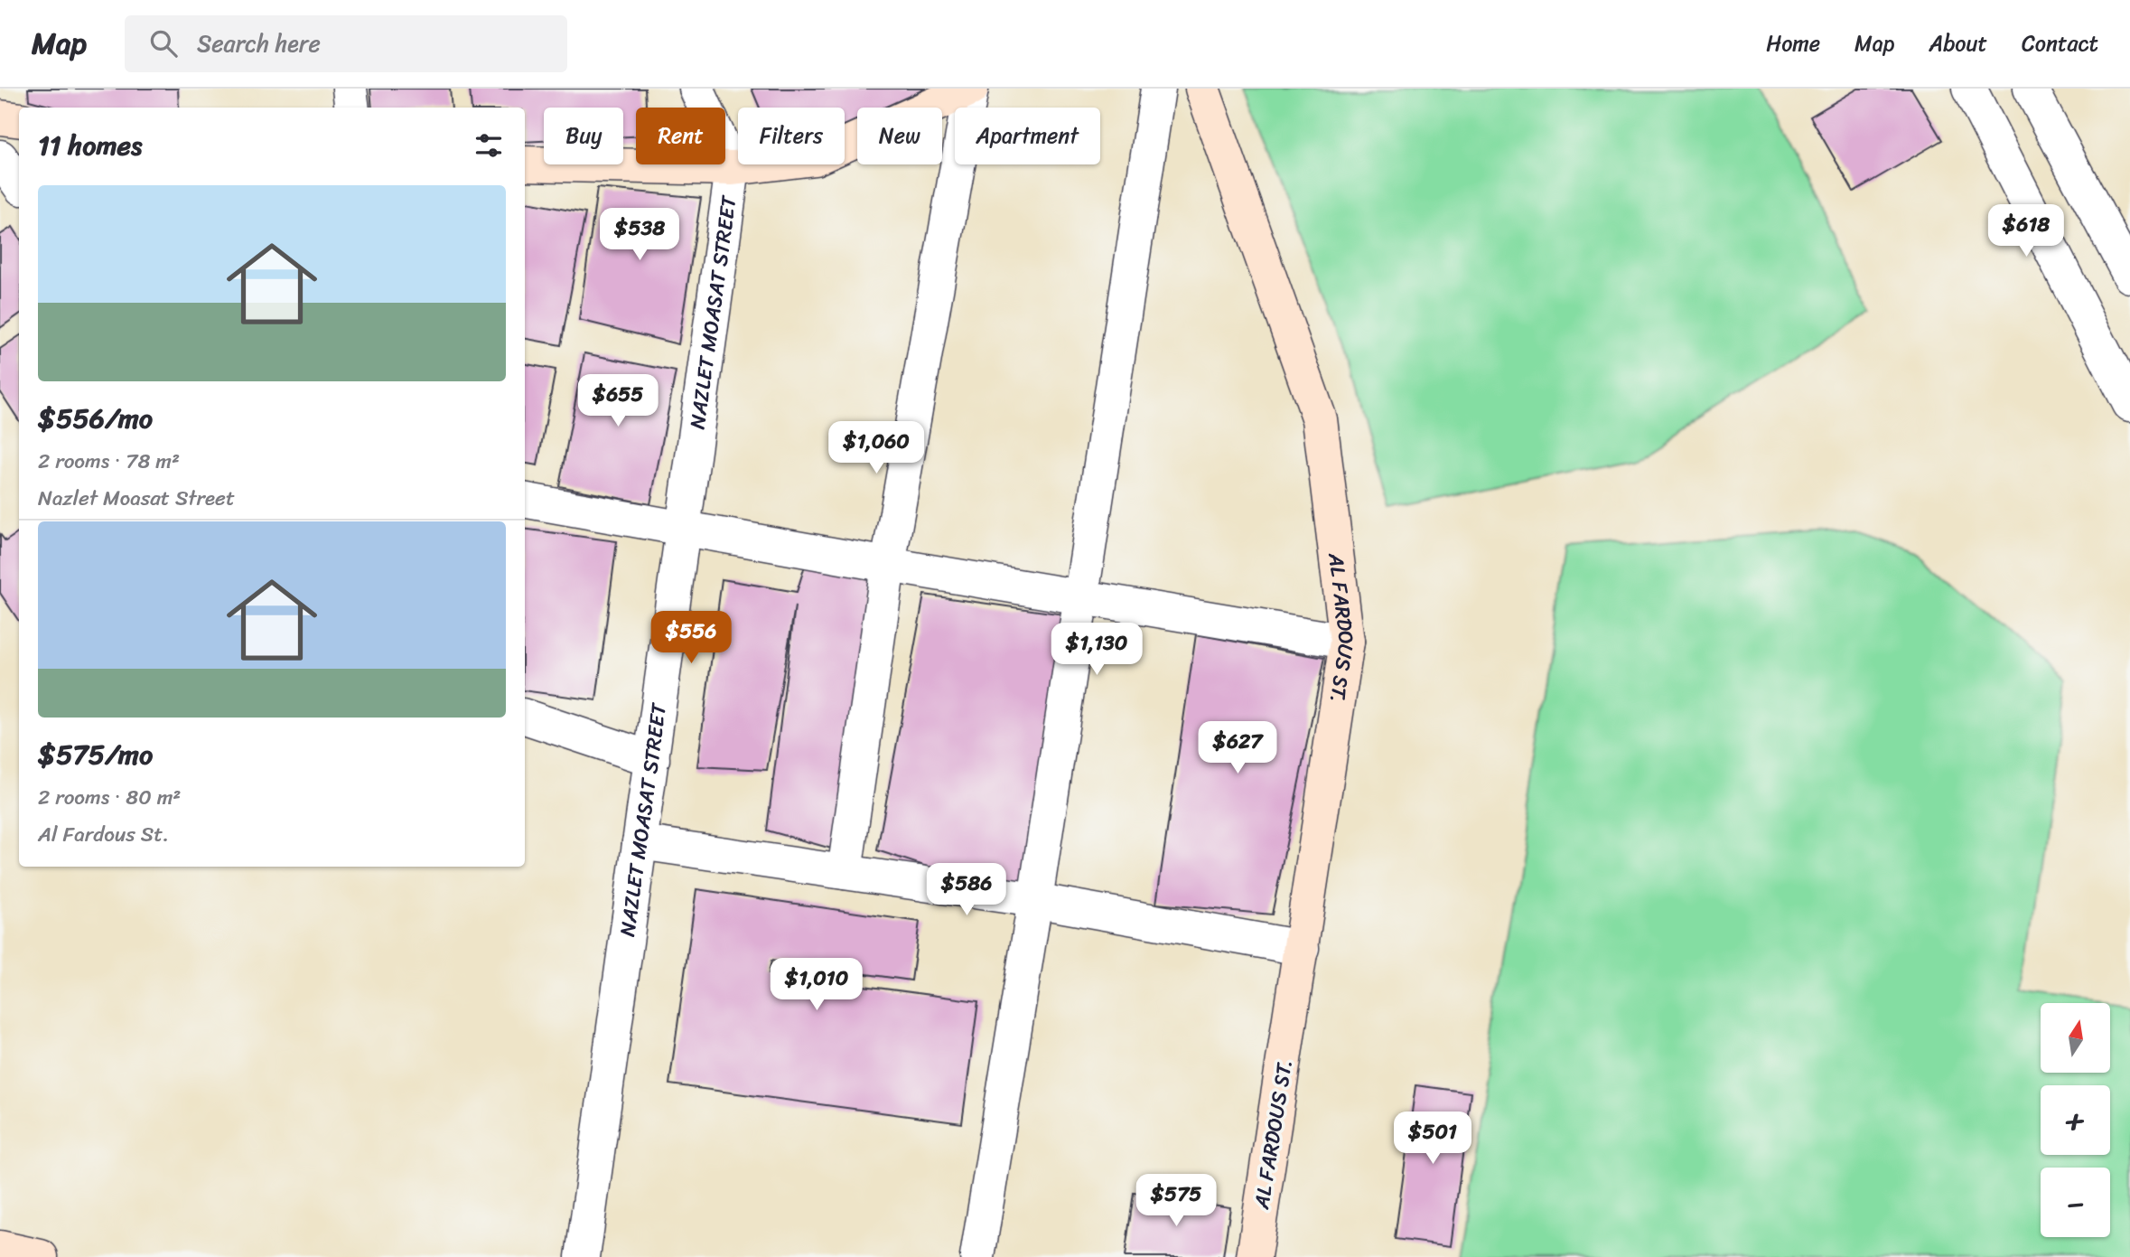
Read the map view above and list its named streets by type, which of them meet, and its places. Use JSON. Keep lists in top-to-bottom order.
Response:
{
  "streets": {
    "main road": ["AL FARDOUS ST."],
    "street": ["NAZLET MOASAT STREET"]
  },
  "north": "top",
  "page": {
    "header": "Map",
    "search": "Search here",
    "nav": [
      "Home",
      "Map",
      "About",
      "Contact"
    ],
    "chip": [
      "Buy",
      "Rent",
      "Filters",
      "New",
      "Apartment"
    ],
    "heading": "11 homes",
    "list": [
      {
        "name": "$556/mo",
        "note": "2 rooms · 78 m² · Nazlet Moasat Street"
      },
      {
        "name": "$575/mo",
        "note": "2 rooms · 80 m² · Al Fardous St."
      }
    ],
    "price": [
      "$618",
      "$538",
      "$655",
      "$1,060",
      "$556",
      "$1,130",
      "$627",
      "$586",
      "$1,010",
      "$501",
      "$575"
    ],
    "map_buttons": ["+", "−"]
  }
}
